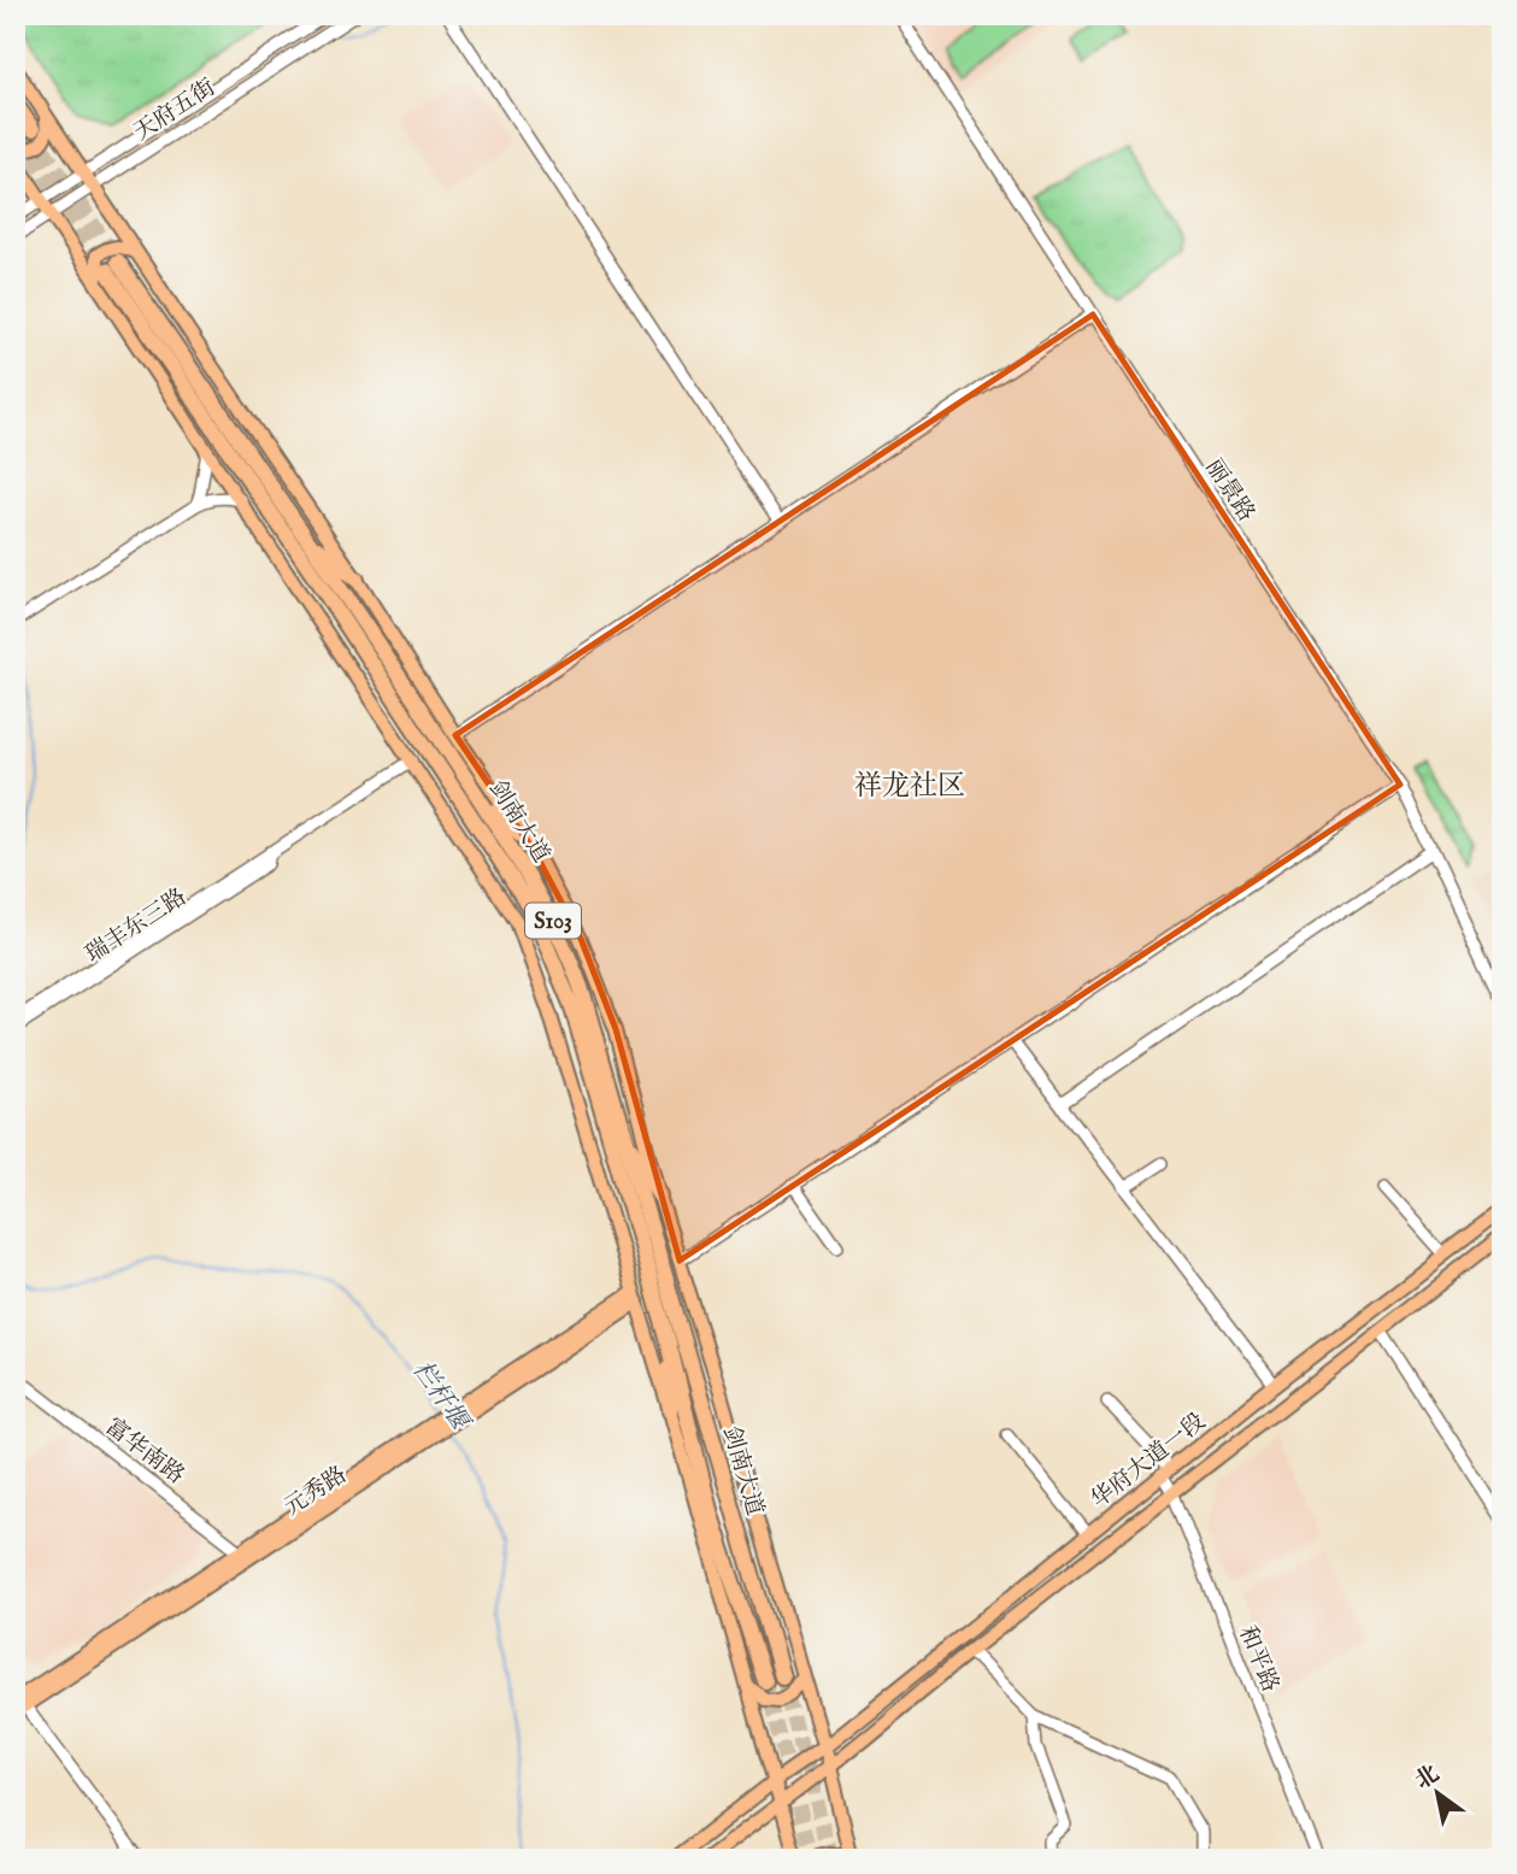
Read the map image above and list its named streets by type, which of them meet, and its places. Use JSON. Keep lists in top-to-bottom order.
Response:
{
  "streets": {
    "highway": ["剑南大道", "S103"],
    "main road": ["华府大道一段", "元秀路"],
    "street": [
      "天府五街",
      "丽景路",
      "瑞丰东三路",
      "富华南路",
      "和平路"
    ]
  },
  "crossings": [
    ["富华南路", "元秀路"],
    ["华府大道一段", "和平路"]
  ],
  "districts": ["祥龙社区"],
  "water": ["栏杆堰"],
  "north": "top left"
}
